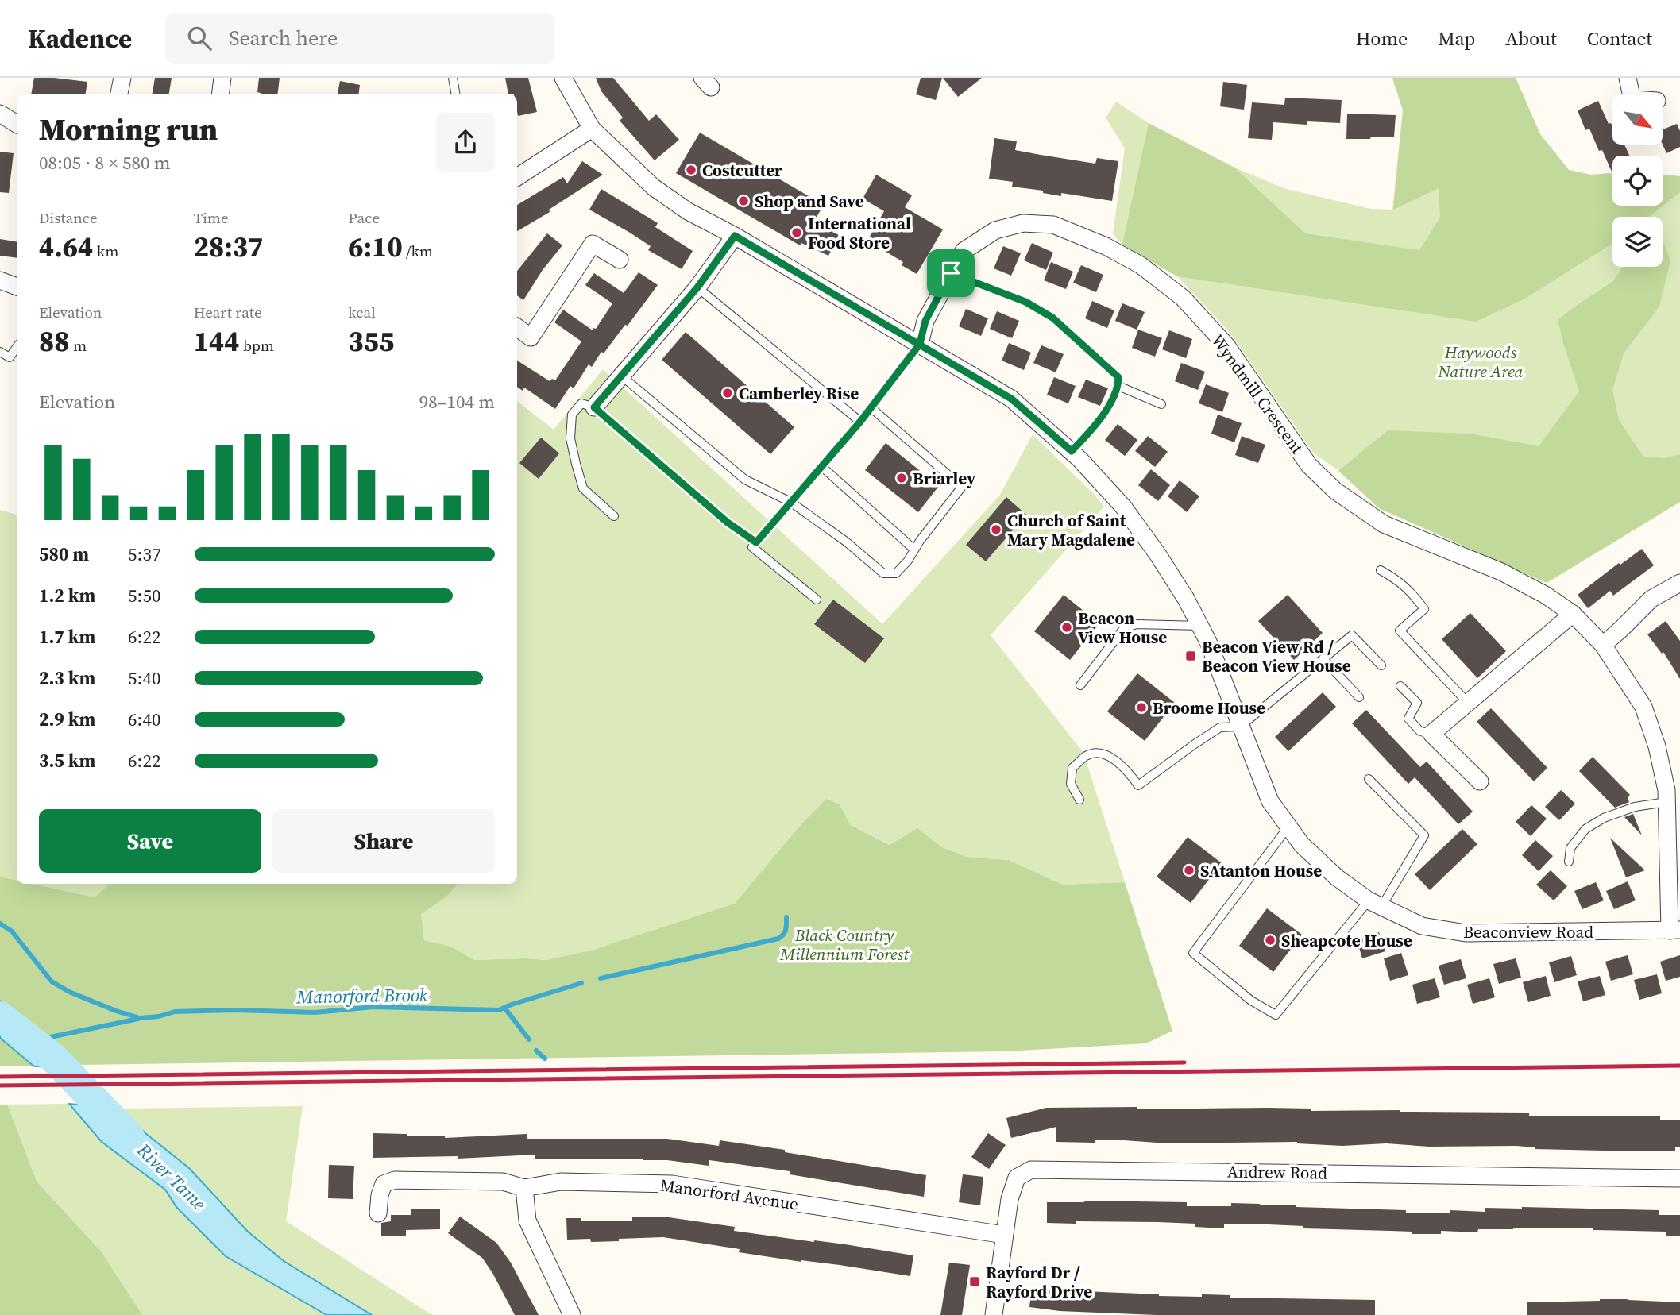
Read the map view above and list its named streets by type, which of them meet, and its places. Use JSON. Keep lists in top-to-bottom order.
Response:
{
  "streets": {
    "street": [
      "Wyndmill Crescent",
      "Beaconview Road",
      "Andrew Road",
      "Manorford Avenue"
    ]
  },
  "crossings": [
    ["Wyndmill Crescent", "Beaconview Road"],
    ["Andrew Road", "Manorford Avenue"]
  ],
  "water": ["Manorford Brook", "River Tame"],
  "parks": ["Haywoods Nature Area", "Black Country Millennium Forest"],
  "places": {
    "other": [
      "Costcutter",
      "Shop and Save",
      "International Food Store",
      "Camberley Rise",
      "Briarley",
      "Church of Saint Mary Magdalene",
      "Beacon View House",
      "Broome House",
      "SAtanton House",
      "Sheapcote House"
    ],
    "transit": ["Beacon View Rd / Beacon View House", "Rayford Dr / Rayford Drive"]
  },
  "north": "bottom right",
  "page": {
    "header": "Kadence",
    "search": "Search here",
    "nav": [
      "Home",
      "Map",
      "About",
      "Contact"
    ],
    "heading": ["Morning run", "08:05 · 8 × 580 m"],
    "stats": [
      ["Distance", "4.64 km"],
      ["Time", "28:37"],
      ["Pace", "6:10 /km"],
      ["Elevation", "88 m"],
      ["Heart rate", "144 bpm"],
      ["kcal", "355"]
    ],
    "chart": ["Elevation", "98–104 m"],
    "list": [
      {
        "name": "580 m",
        "note": "5:37"
      },
      {
        "name": "1.2 km",
        "note": "5:50"
      },
      {
        "name": "1.7 km",
        "note": "6:22"
      },
      {
        "name": "2.3 km",
        "note": "5:40"
      },
      {
        "name": "2.9 km",
        "note": "6:40"
      },
      {
        "name": "3.5 km",
        "note": "6:22"
      }
    ],
    "buttons": ["Save", "Share"]
  }
}
